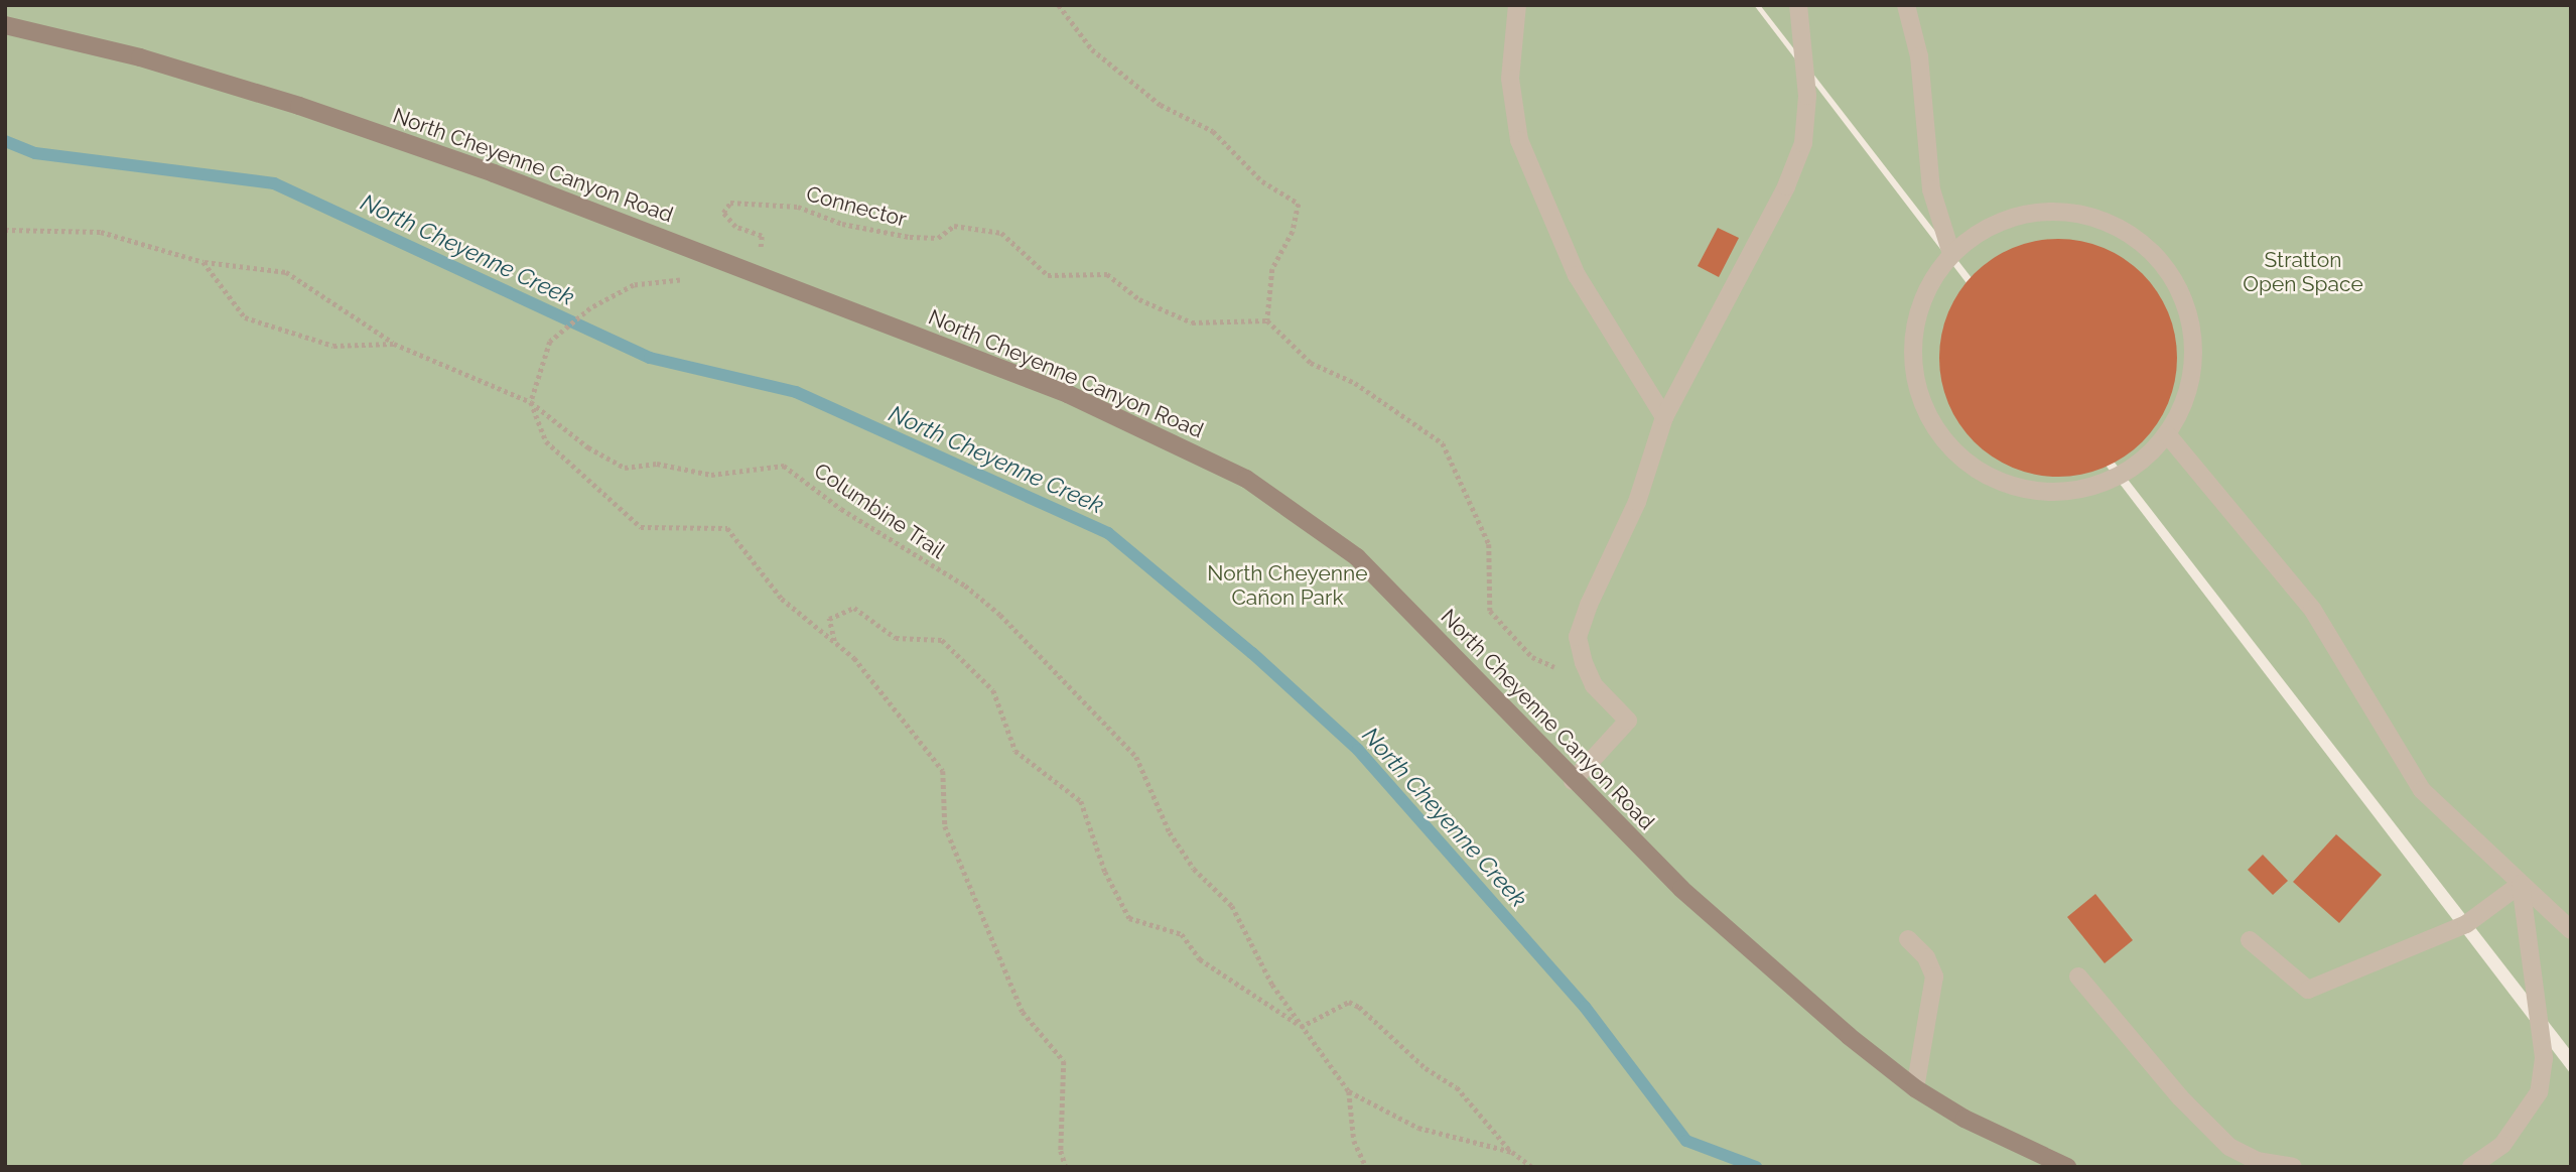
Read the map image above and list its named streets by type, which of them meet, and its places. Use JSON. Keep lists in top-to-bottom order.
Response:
{
  "streets": {
    "street": ["North Cheyenne Canyon Road"],
    "path": ["Connector", "Columbine Trail"]
  },
  "water": ["North Cheyenne Creek"],
  "parks": ["Stratton Open Space", "North Cheyenne Cañon Park"]
}
